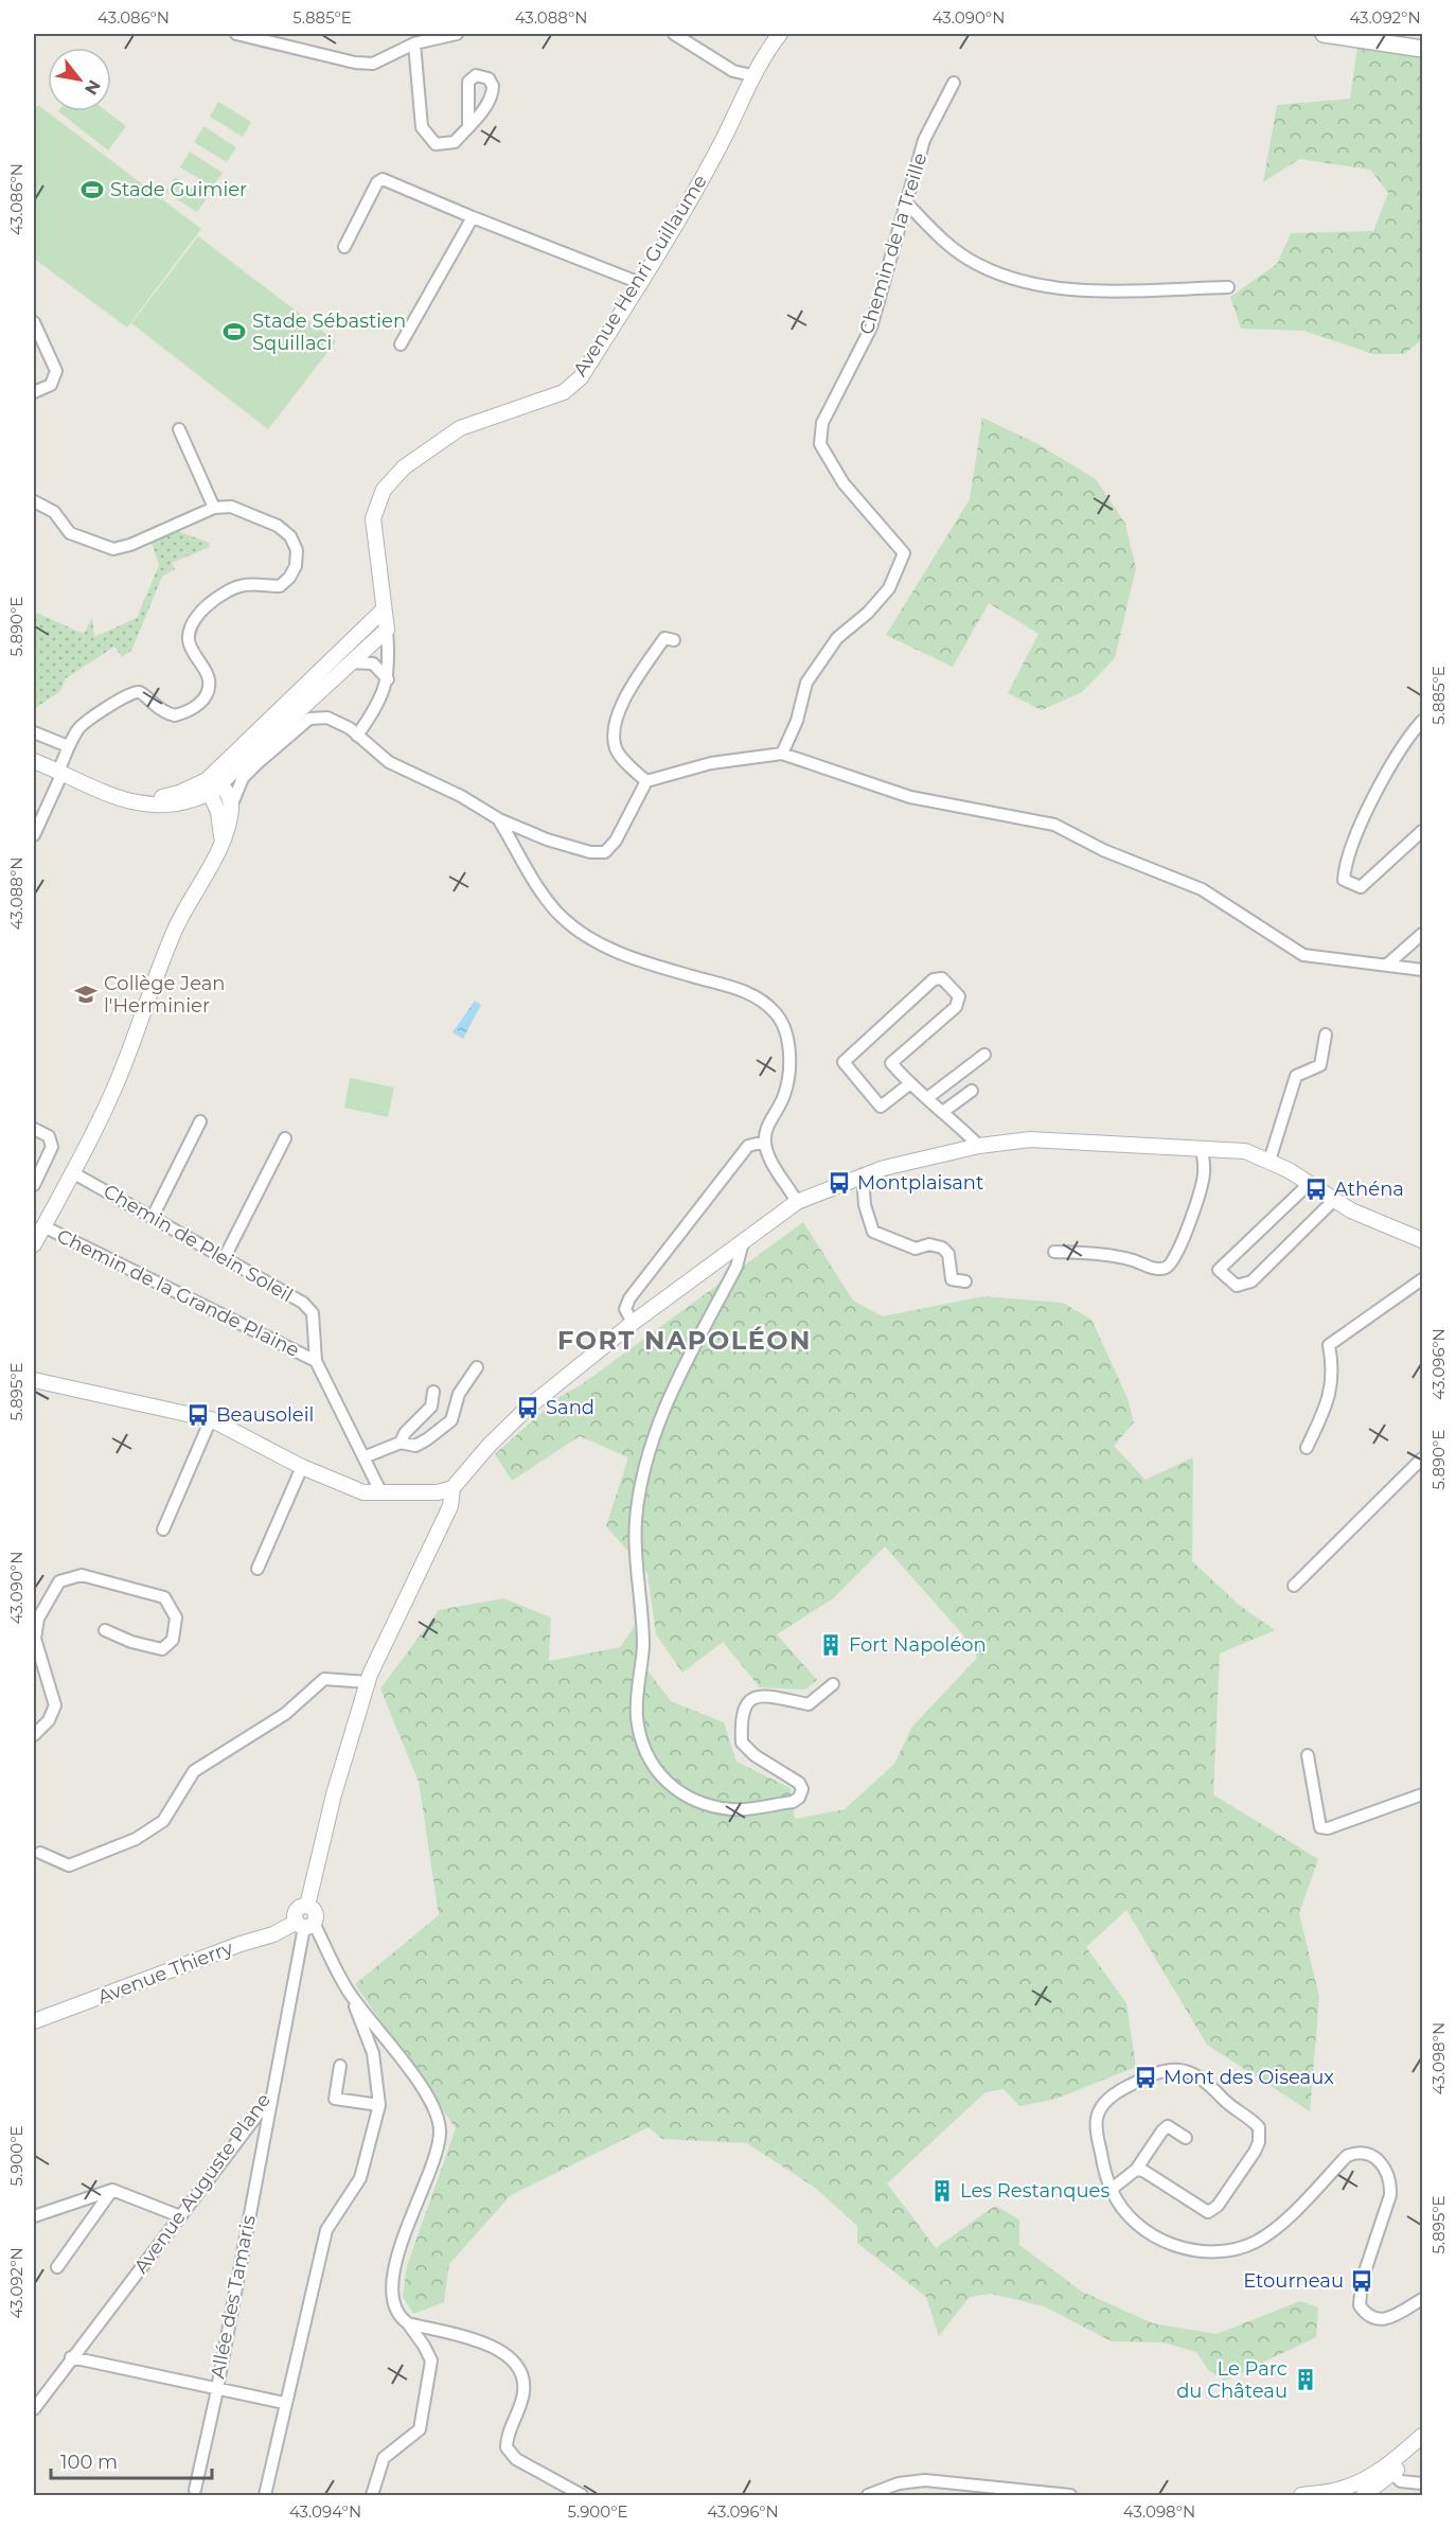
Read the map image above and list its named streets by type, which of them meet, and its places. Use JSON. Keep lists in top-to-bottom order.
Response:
{
  "streets": {
    "street": [
      "Chemin de la Treille",
      "Avenue Henri Guillaume",
      "Chemin de Plein Soleil",
      "Chemin de la Grande Plaine",
      "Avenue Thierry",
      "Avenue Auguste Plane",
      "Allée des Tamaris"
    ]
  },
  "crossings": [
    ["Chemin de Plein Soleil", "Chemin de la Grande Plaine"],
    ["Avenue Thierry", "Avenue Auguste Plane"],
    ["Avenue Auguste Plane", "Allée des Tamaris"]
  ],
  "districts": ["FORT NAPOLÉON"],
  "places": {
    "sports": ["Stade Guimier", "Stade Sébastien Squillaci"],
    "school or university": ["Collège Jean l'Herminier"],
    "bus stop": [
      "Montplaisant",
      "Athéna",
      "Sand",
      "Beausoleil",
      "Mont des Oiseaux",
      "Etourneau"
    ],
    "building": ["Fort Napoléon", "Les Restanques", "Le Parc du Château"]
  },
  "scale_bar": "100 m",
  "north": "bottom right",
  "coordinates": [
    "43.086°N",
    "5.885°E",
    "43.088°N",
    "43.090°N",
    "43.092°N",
    "5.890°E",
    "43.096°N",
    "5.895°E",
    "43.098°N",
    "5.900°E",
    "43.094°N"
  ]
}
